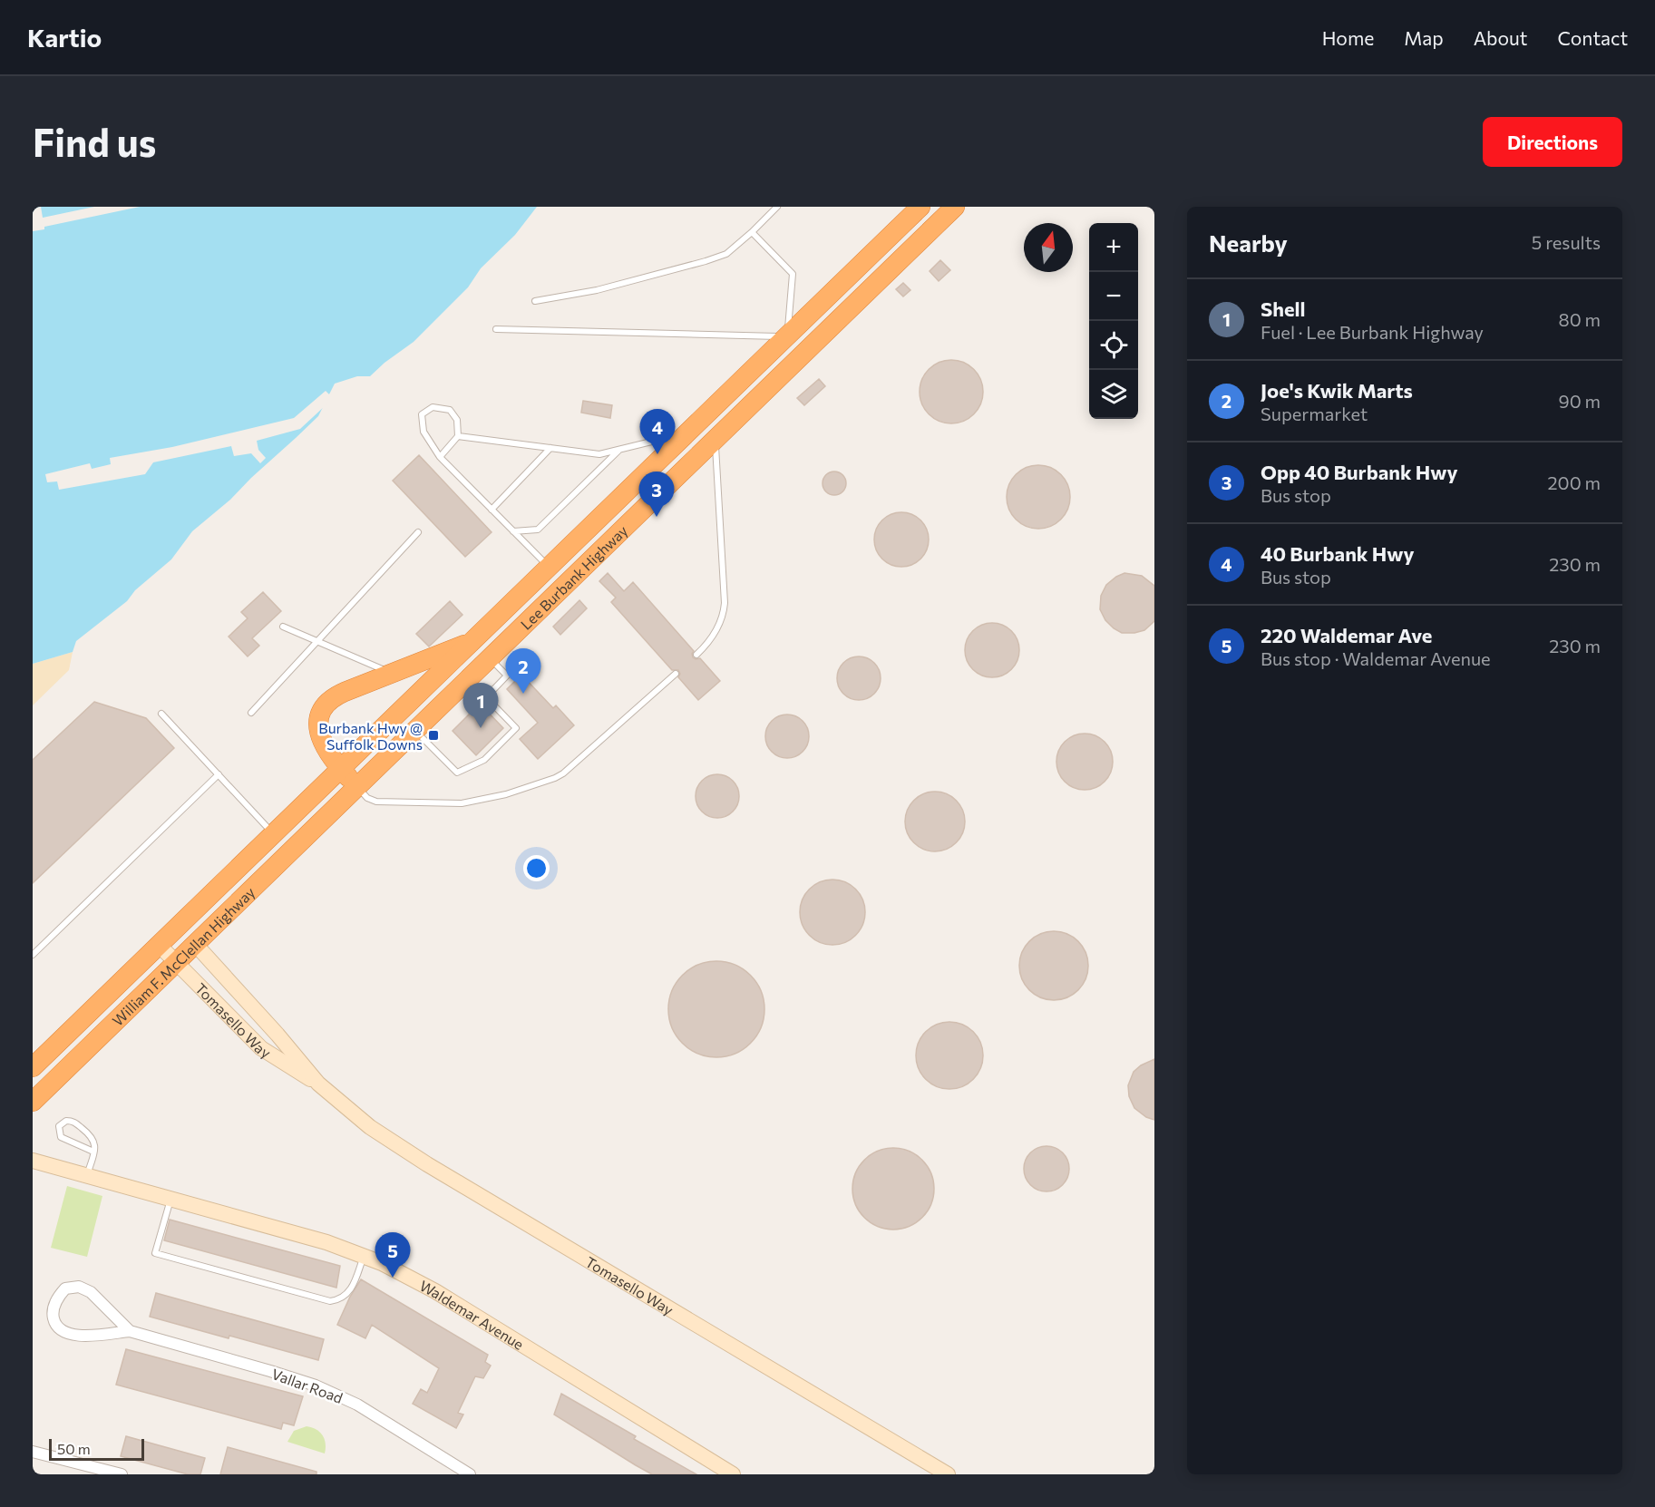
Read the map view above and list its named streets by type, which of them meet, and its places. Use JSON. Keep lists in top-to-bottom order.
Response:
{
  "streets": {
    "highway": ["Lee Burbank Highway", "William F. McClellan Highway"],
    "street": ["Tomasello Way", "Waldemar Avenue", "Vallar Road"]
  },
  "crossings": [
    ["Lee Burbank Highway", "William F. McClellan Highway"],
    ["William F. McClellan Highway", "Tomasello Way"]
  ],
  "places": {
    "transit": ["Burbank Hwy @ Suffolk Downs"]
  },
  "scale_bar": "50 m",
  "north": "top",
  "page": {
    "header": "Kartio",
    "nav": [
      "Home",
      "Map",
      "About",
      "Contact"
    ],
    "buttons": "Directions",
    "title": "Find us",
    "heading": ["Nearby", "5 results"],
    "map_buttons": ["+", "−"],
    "list": [
      {
        "mark": "1",
        "name": "Shell",
        "note": "Fuel · Lee Burbank Highway",
        "value": "80 m"
      },
      {
        "mark": "2",
        "name": "Joe's Kwik Marts",
        "note": "Supermarket",
        "value": "90 m"
      },
      {
        "mark": "3",
        "name": "Opp 40 Burbank Hwy",
        "note": "Bus stop",
        "value": "200 m"
      },
      {
        "mark": "4",
        "name": "40 Burbank Hwy",
        "note": "Bus stop",
        "value": "230 m"
      },
      {
        "mark": "5",
        "name": "220 Waldemar Ave",
        "note": "Bus stop · Waldemar Avenue",
        "value": "230 m"
      }
    ],
    "pins": [
      "4",
      "3",
      "2",
      "1",
      "5"
    ],
    "scale": "50 m"
  }
}
